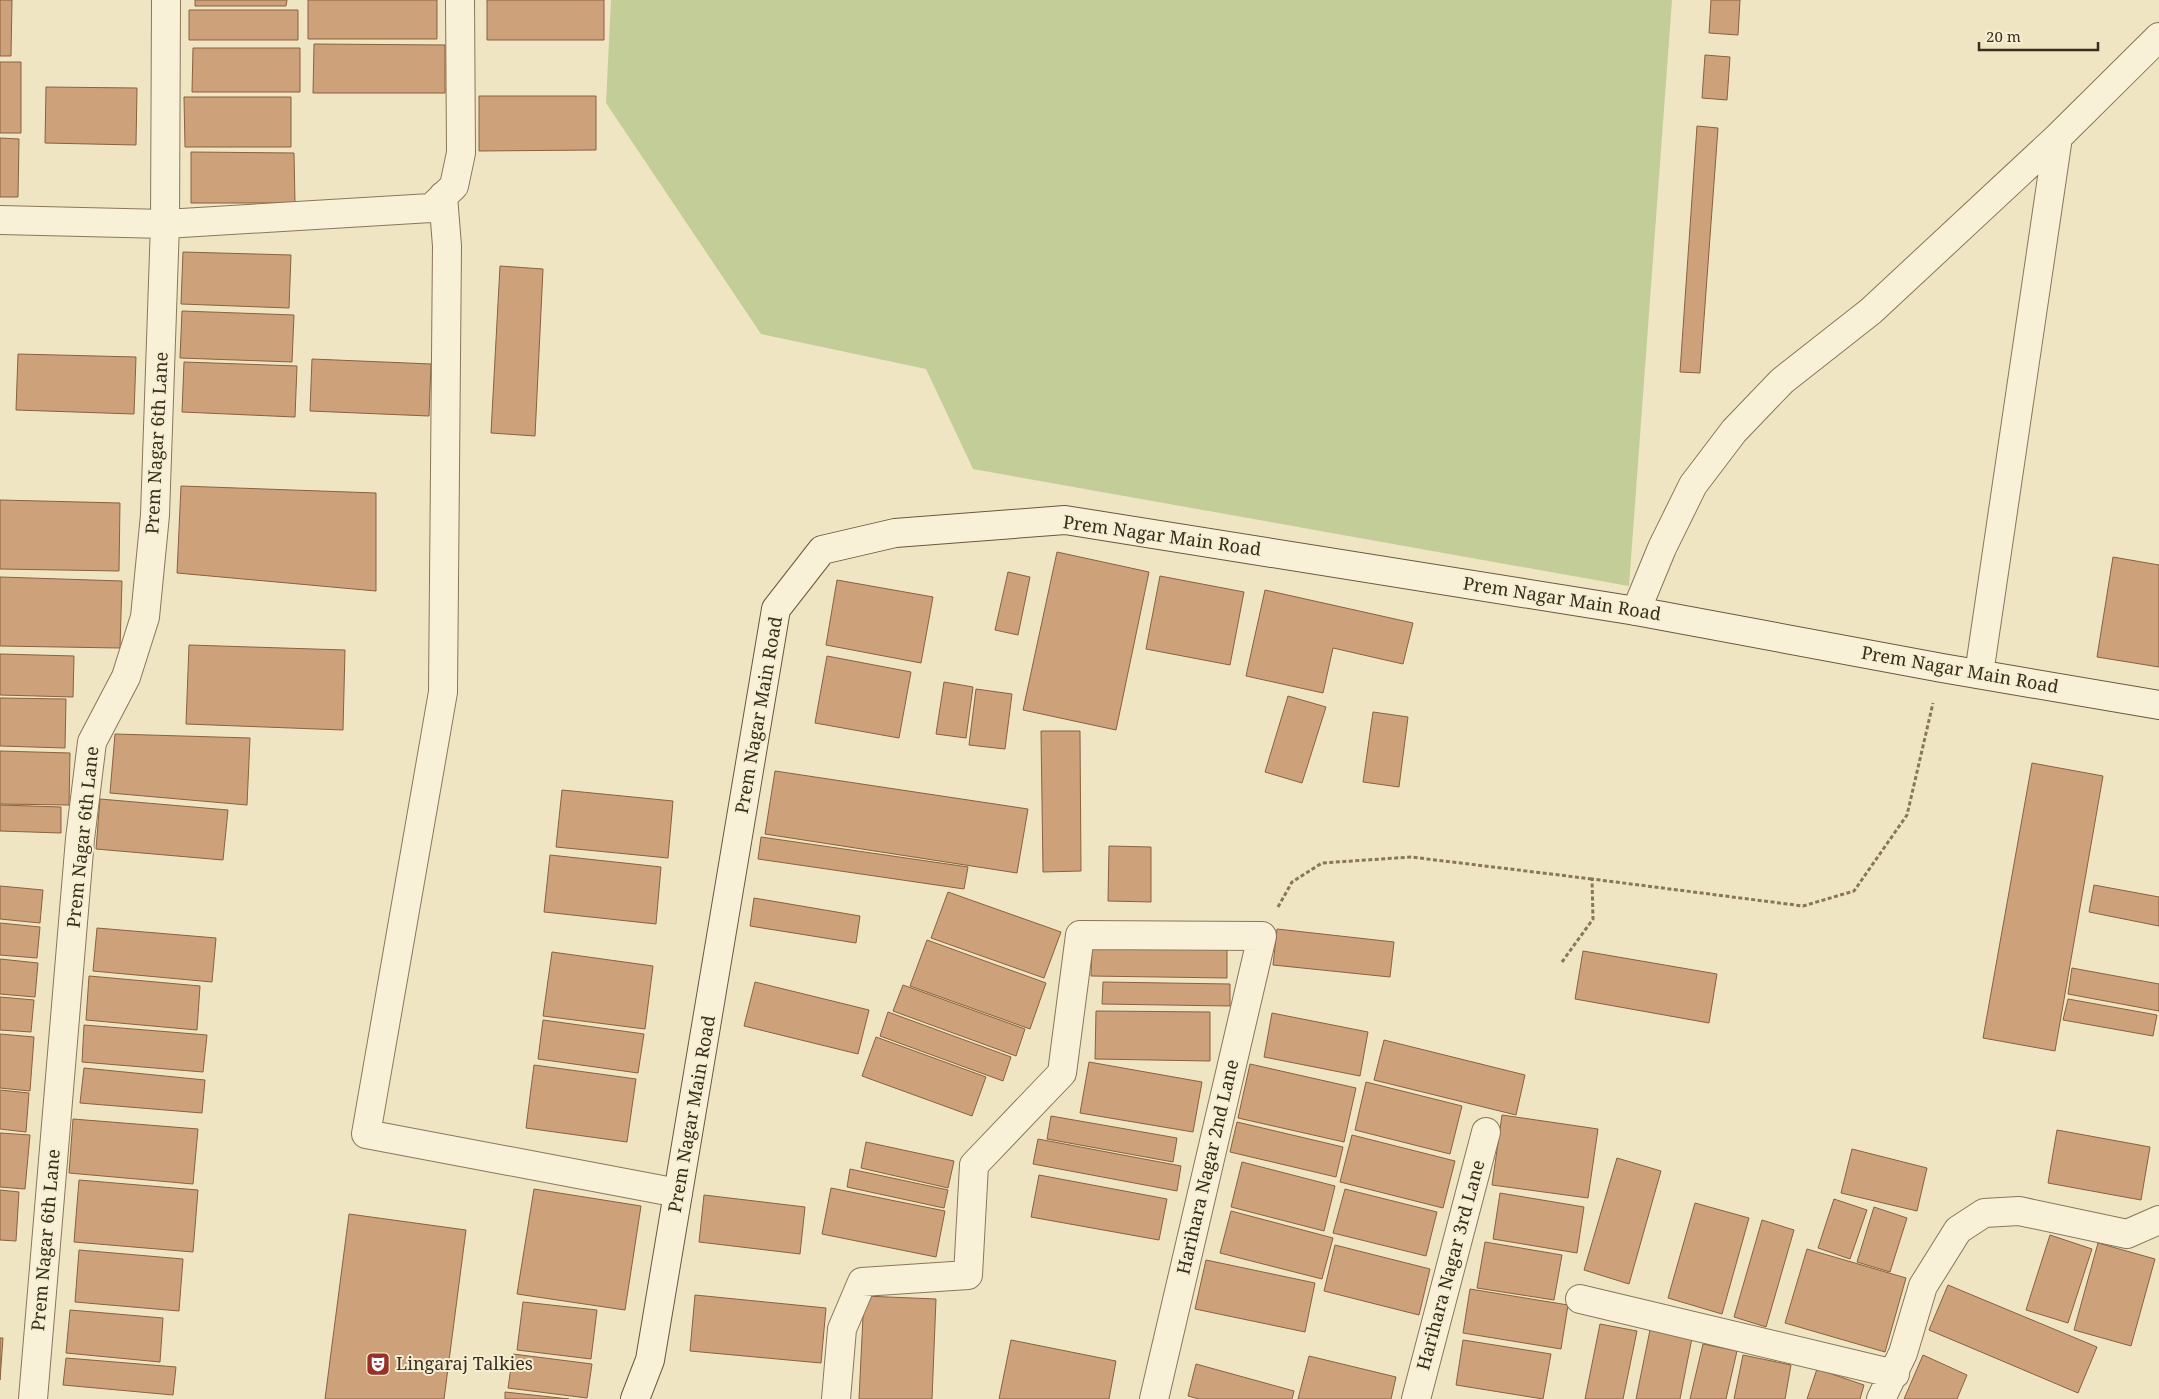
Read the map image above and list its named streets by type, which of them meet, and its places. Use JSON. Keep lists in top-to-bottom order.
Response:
{
  "streets": {
    "street": [
      "Prem Nagar 6th Lane",
      "Prem Nagar Main Road",
      "Harihara Nagar 2nd Lane",
      "Harihara Nagar 3rd Lane"
    ]
  },
  "places": {
    "theatre": ["Lingaraj Talkies"]
  },
  "scale_bar": "20 m"
}
